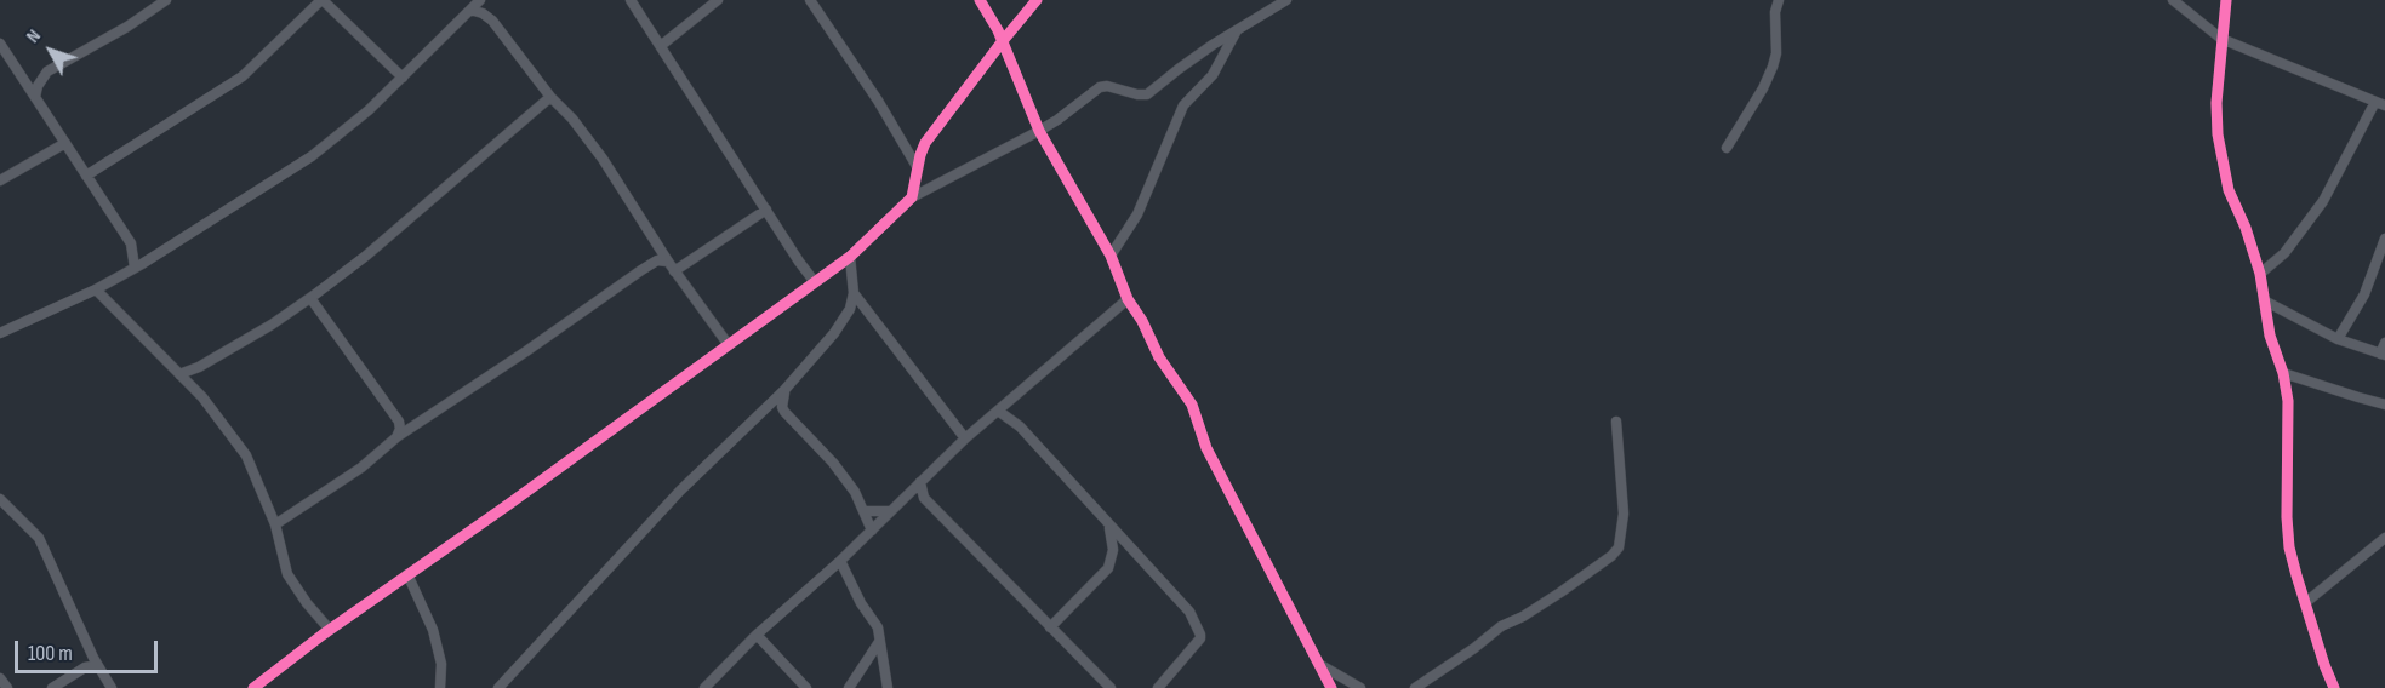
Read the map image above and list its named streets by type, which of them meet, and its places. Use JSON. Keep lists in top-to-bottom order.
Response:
{
  "scale_bar": "100 m",
  "north": "top left"
}
